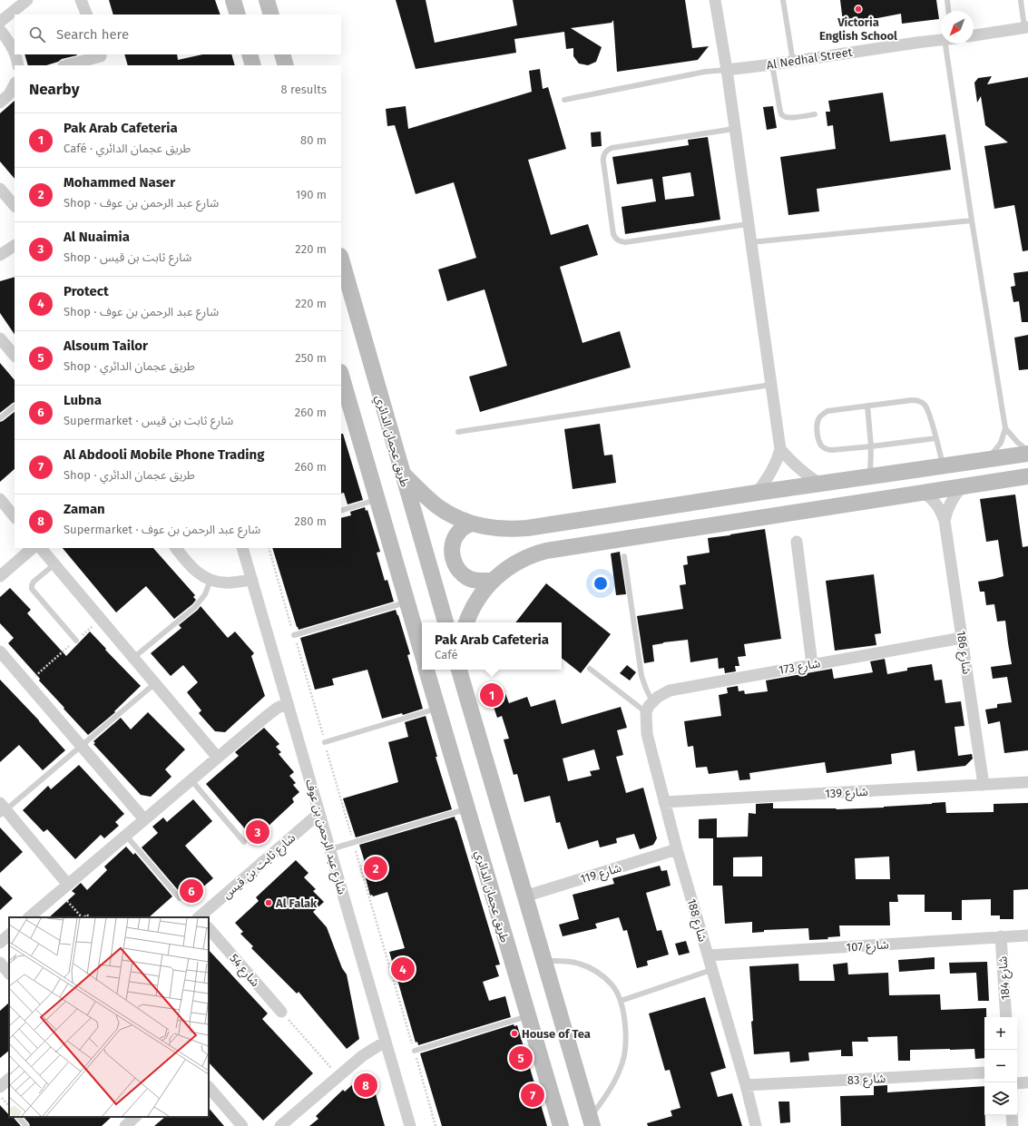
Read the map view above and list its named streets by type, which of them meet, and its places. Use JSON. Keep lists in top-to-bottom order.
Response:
{
  "streets": {
    "main road": ["طريق عجمان الدائري"],
    "street": [
      "Al Nedhal Street",
      "شارع 186",
      "شارع 173",
      "شارع 139",
      "شارع عبد الرحمن بن عوف",
      "شارع ثابت بن قيس",
      "شارع 119",
      "شارع 188",
      "شارع 107",
      "شارع 54",
      "شارع 184",
      "شارع 83"
    ]
  },
  "crossings": [
    ["شارع 186", "شارع 173"],
    ["شارع 186", "شارع 139"],
    ["شارع 173", "شارع 188"],
    ["شارع 139", "شارع 188"],
    ["شارع عبد الرحمن بن عوف", "شارع ثابت بن قيس"],
    ["شارع 119", "شارع 188"],
    ["شارع 188", "شارع 107"],
    ["شارع 188", "شارع 83"],
    ["شارع 107", "شارع 184"]
  ],
  "places": ["Victoria English School", "Al Falak", "House of Tea"],
  "north": "bottom left",
  "page": {
    "search": "Search here",
    "heading": ["Nearby", "8 results"],
    "list": [
      {
        "mark": "1",
        "name": "Pak Arab Cafeteria",
        "note": "Café · طريق عجمان الدائري",
        "value": "80 m"
      },
      {
        "mark": "2",
        "name": "Mohammed Naser",
        "note": "Shop · شارع عبد الرحمن بن عوف",
        "value": "190 m"
      },
      {
        "mark": "3",
        "name": "Al Nuaimia",
        "note": "Shop · شارع ثابت بن قيس",
        "value": "220 m"
      },
      {
        "mark": "4",
        "name": "Protect",
        "note": "Shop · شارع عبد الرحمن بن عوف",
        "value": "220 m"
      },
      {
        "mark": "5",
        "name": "Alsoum Tailor",
        "note": "Shop · طريق عجمان الدائري",
        "value": "250 m"
      },
      {
        "mark": "6",
        "name": "Lubna",
        "note": "Supermarket · شارع ثابت بن قيس",
        "value": "260 m"
      },
      {
        "mark": "7",
        "name": "Al Abdooli Mobile Phone Trading",
        "note": "Shop · طريق عجمان الدائري",
        "value": "260 m"
      },
      {
        "mark": "8",
        "name": "Zaman",
        "note": "Supermarket · شارع عبد الرحمن بن عوف",
        "value": "280 m"
      }
    ],
    "popup": ["Pak Arab Cafeteria", "Café"],
    "pins": [
      "1",
      "3",
      "2",
      "6",
      "4",
      "5",
      "8",
      "7"
    ],
    "map_buttons": ["+", "−"]
  }
}
